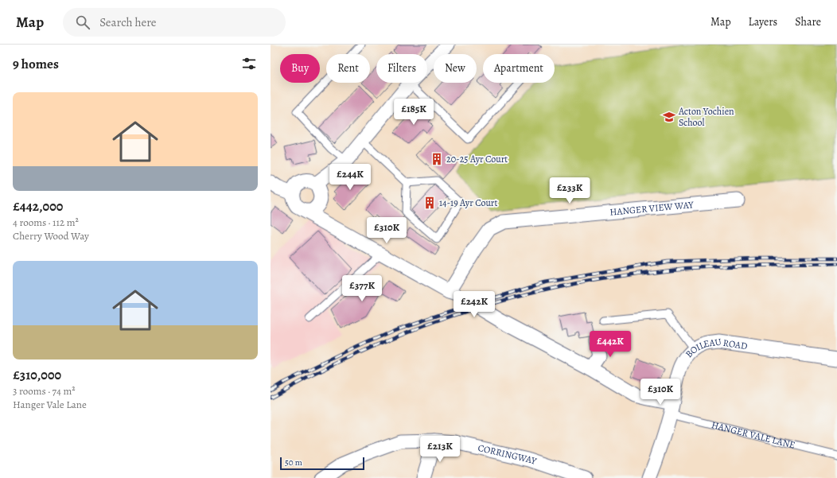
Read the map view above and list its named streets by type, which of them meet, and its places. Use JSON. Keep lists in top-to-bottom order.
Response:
{
  "streets": {
    "street": [
      "HANGER VIEW WAY",
      "BOILEAU ROAD",
      "HANGER VALE LANE",
      "CORRINGWAY"
    ]
  },
  "crossings": [
    ["HANGER VIEW WAY", "HANGER VALE LANE"],
    ["BOILEAU ROAD", "HANGER VALE LANE"]
  ],
  "places": {
    "school or university": ["Acton Yochien School"],
    "building": ["20-25 Ayr Court", "14-19 Ayr Court"]
  },
  "scale_bar": "50 m",
  "page": {
    "header": "Map",
    "search": "Search here",
    "nav": ["Map", "Layers", "Share"],
    "heading": "9 homes",
    "chip": [
      "Buy",
      "Rent",
      "Filters",
      "New",
      "Apartment"
    ],
    "list": [
      {
        "name": "£442,000",
        "note": "4 rooms · 112 m² · Cherry Wood Way"
      },
      {
        "name": "£310,000",
        "note": "3 rooms · 74 m² · Hanger Vale Lane"
      }
    ],
    "price": [
      "£185K",
      "£244K",
      "£233K",
      "£310K",
      "£377K",
      "£242K",
      "£442K",
      "£310K",
      "£213K"
    ],
    "scale": "50 m"
  }
}
